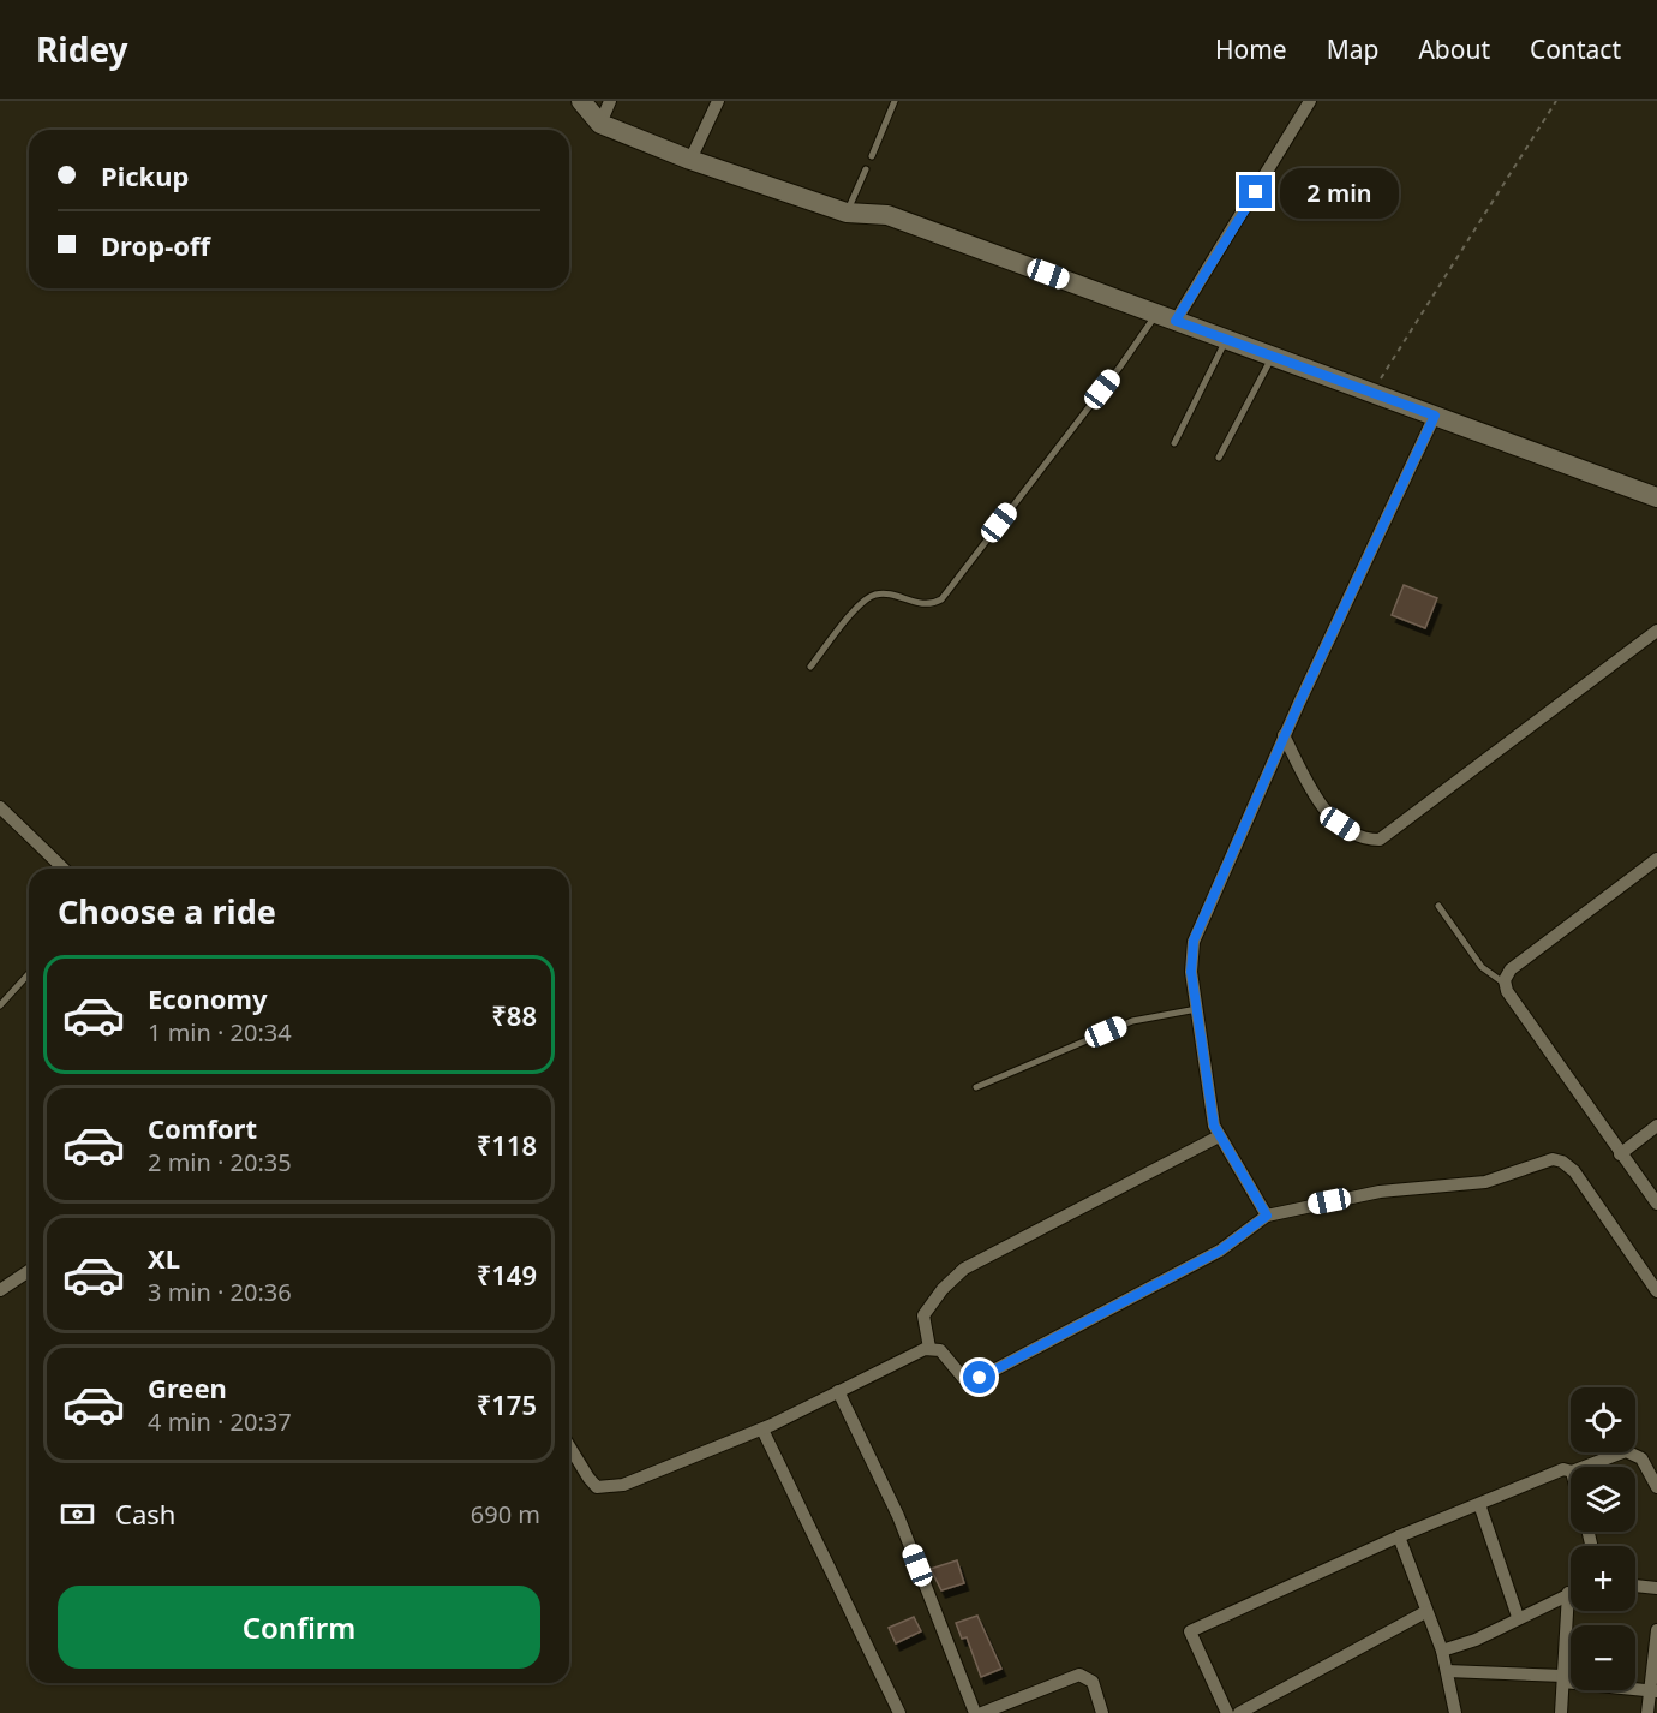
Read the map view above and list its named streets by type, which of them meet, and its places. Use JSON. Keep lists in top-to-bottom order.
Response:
{
  "page": {
    "header": "Ridey",
    "nav": [
      "Home",
      "Map",
      "About",
      "Contact"
    ],
    "banner": ["Pickup", "Drop-off"],
    "bubble": "2 min",
    "heading": "Choose a ride",
    "list": [
      {
        "name": "Economy",
        "note": "1 min · 20:34",
        "value": "₹88"
      },
      {
        "name": "Comfort",
        "note": "2 min · 20:35",
        "value": "₹118"
      },
      {
        "name": "XL",
        "note": "3 min · 20:36",
        "value": "₹149"
      },
      {
        "name": "Green",
        "note": "4 min · 20:37",
        "value": "₹175"
      }
    ],
    "map_buttons": ["+", "−"],
    "pay": ["Cash", "690 m"],
    "buttons": "Confirm"
  }
}
